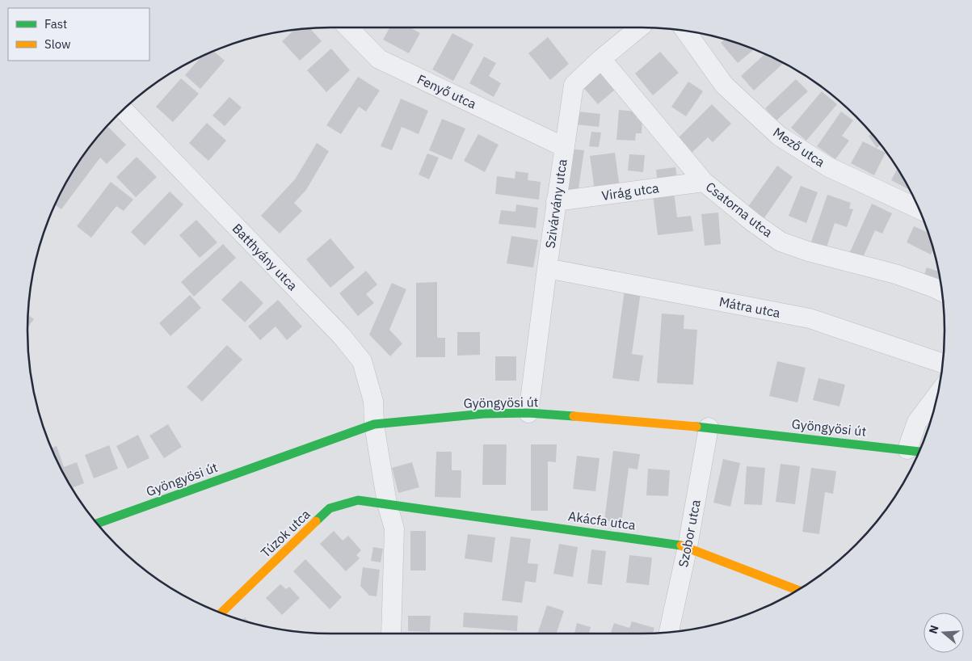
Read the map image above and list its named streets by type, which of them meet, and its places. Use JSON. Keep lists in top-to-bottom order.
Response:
{
  "streets": {
    "street": [
      "Fenyő utca",
      "Mező utca",
      "Virág utca",
      "Szivárvány utca",
      "Csatorna utca",
      "Batthyány utca",
      "Mátra utca",
      "Gyöngyösi út",
      "Akácfa utca",
      "Túzok utca",
      "Szobor utca"
    ]
  },
  "crossings": [
    ["Fenyő utca", "Szivárvány utca"],
    ["Virág utca", "Szivárvány utca"],
    ["Virág utca", "Csatorna utca"],
    ["Szivárvány utca", "Csatorna utca"],
    ["Szivárvány utca", "Mátra utca"],
    ["Szivárvány utca", "Gyöngyösi út"],
    ["Batthyány utca", "Gyöngyösi út"],
    ["Batthyány utca", "Akácfa utca"],
    ["Batthyány utca", "Túzok utca"],
    ["Gyöngyösi út", "Szobor utca"],
    ["Akácfa utca", "Túzok utca"],
    ["Akácfa utca", "Szobor utca"]
  ],
  "legend": ["Fast", "Slow"],
  "north": "left"
}
